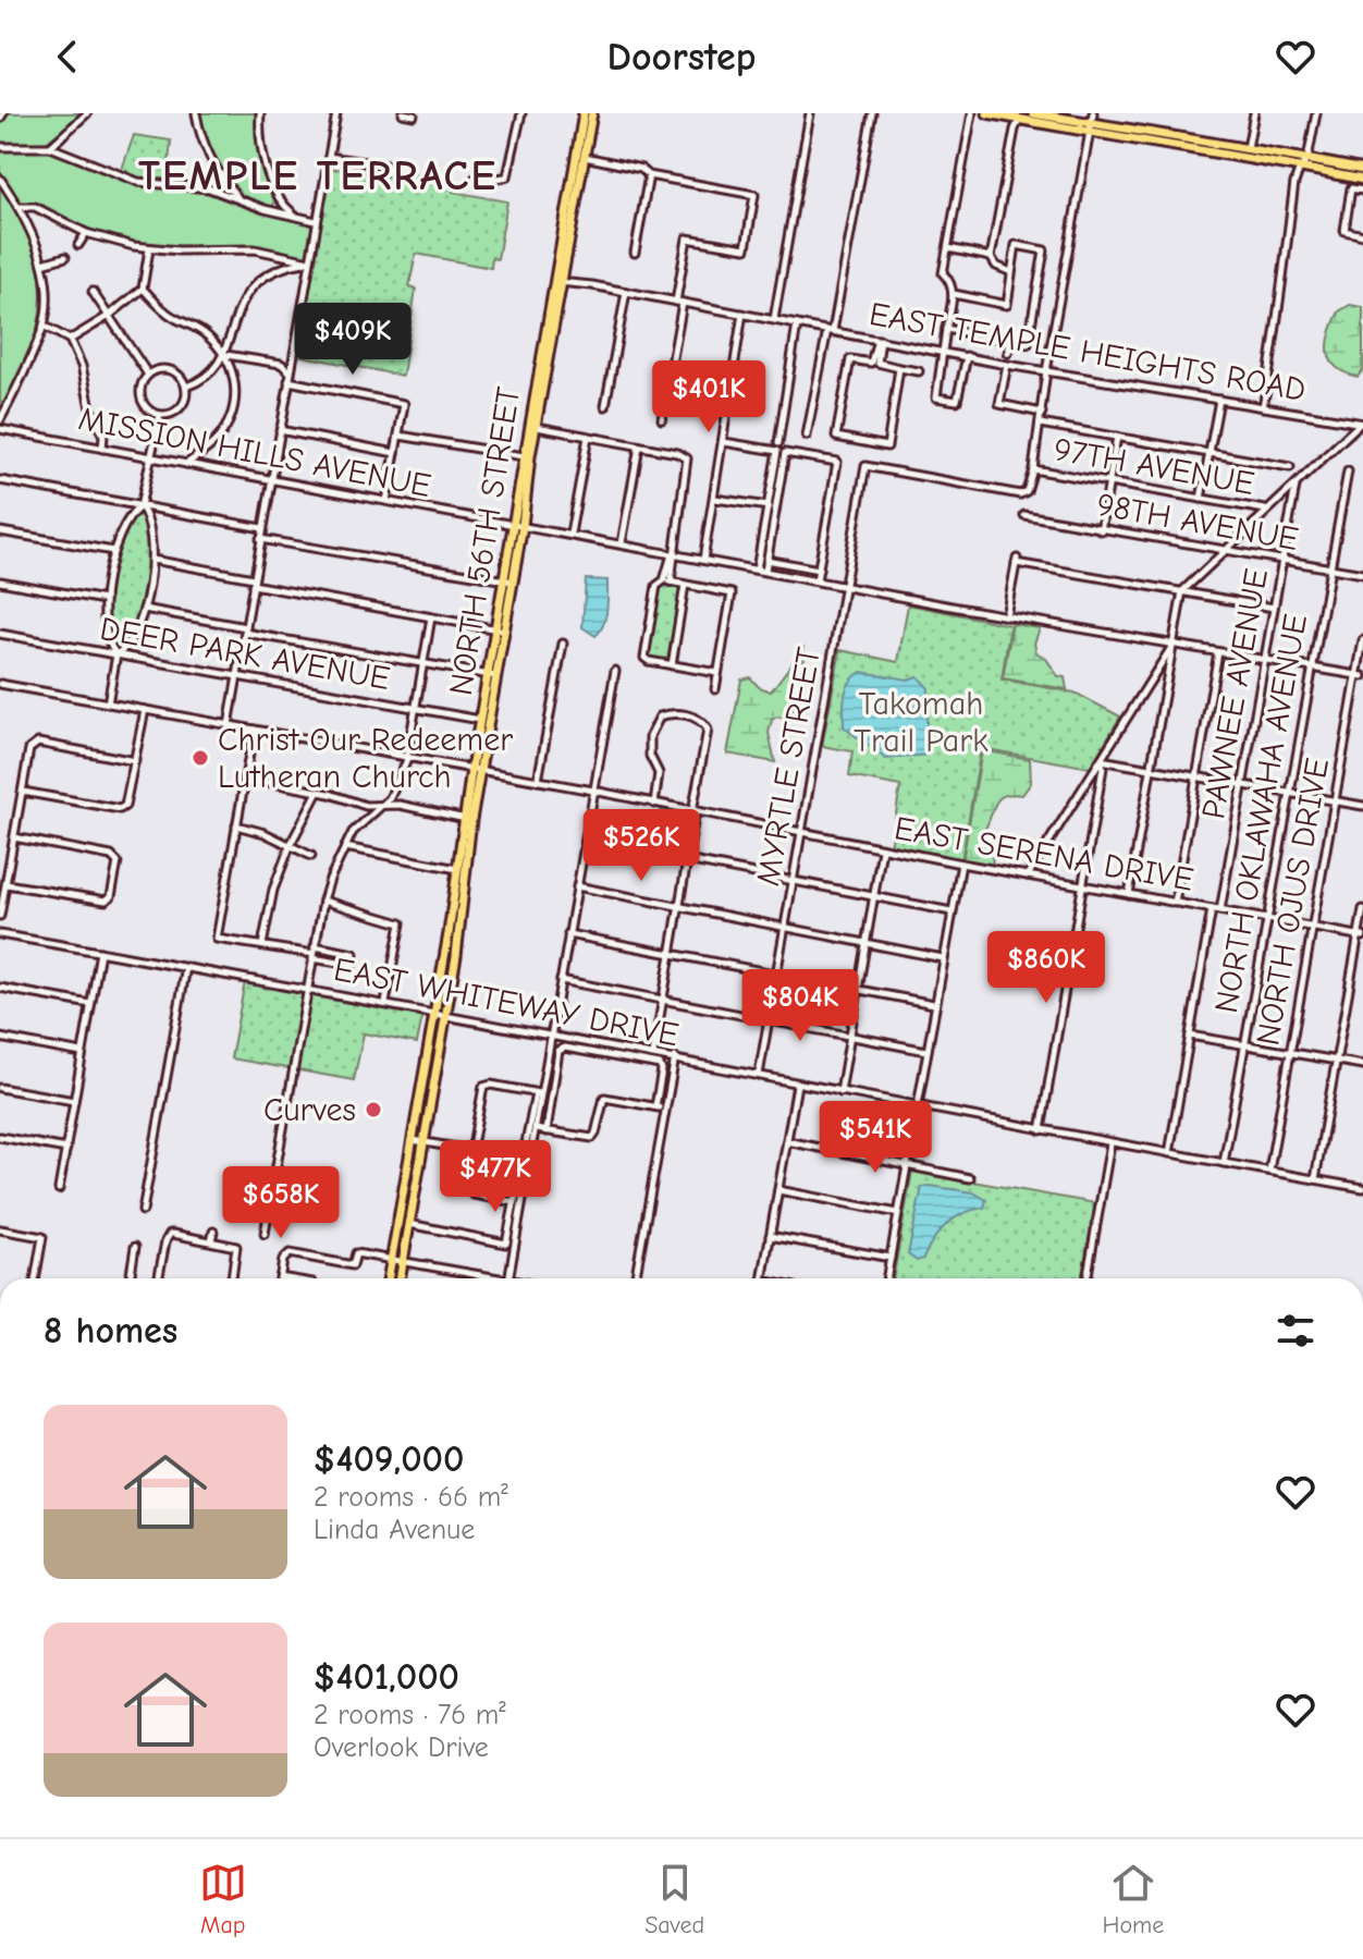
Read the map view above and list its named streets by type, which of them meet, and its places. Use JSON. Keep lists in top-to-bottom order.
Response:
{
  "streets": {
    "main road": ["NORTH 56TH STREET"],
    "street": [
      "EAST TEMPLE HEIGHTS ROAD",
      "MISSION HILLS AVENUE",
      "97TH AVENUE",
      "98TH AVENUE",
      "DEER PARK AVENUE",
      "PAWNEE AVENUE",
      "MYRTLE STREET",
      "NORTH OKLAWAHA AVENUE",
      "EAST SERENA DRIVE",
      "NORTH OJUS DRIVE",
      "EAST WHITEWAY DRIVE"
    ]
  },
  "crossings": [
    ["EAST TEMPLE HEIGHTS ROAD", "NORTH 56TH STREET"],
    ["MISSION HILLS AVENUE", "NORTH 56TH STREET"],
    ["MISSION HILLS AVENUE", "PAWNEE AVENUE"],
    ["MISSION HILLS AVENUE", "MYRTLE STREET"],
    ["MISSION HILLS AVENUE", "NORTH OKLAWAHA AVENUE"],
    ["MISSION HILLS AVENUE", "NORTH OJUS DRIVE"],
    ["97TH AVENUE", "MYRTLE STREET"],
    ["98TH AVENUE", "PAWNEE AVENUE"],
    ["98TH AVENUE", "NORTH OKLAWAHA AVENUE"],
    ["NORTH 56TH STREET", "DEER PARK AVENUE"],
    ["NORTH 56TH STREET", "EAST SERENA DRIVE"],
    ["NORTH 56TH STREET", "EAST WHITEWAY DRIVE"],
    ["PAWNEE AVENUE", "EAST SERENA DRIVE"],
    ["MYRTLE STREET", "EAST SERENA DRIVE"],
    ["MYRTLE STREET", "EAST WHITEWAY DRIVE"],
    ["NORTH OKLAWAHA AVENUE", "EAST SERENA DRIVE"],
    ["NORTH OKLAWAHA AVENUE", "EAST WHITEWAY DRIVE"],
    ["EAST SERENA DRIVE", "NORTH OJUS DRIVE"],
    ["NORTH OJUS DRIVE", "EAST WHITEWAY DRIVE"]
  ],
  "districts": ["TEMPLE TERRACE"],
  "parks": ["Takomah Trail Park"],
  "places": ["Christ Our Redeemer Lutheran Church", "Curves"],
  "page": {
    "header": "Doorstep",
    "price": [
      "$409K",
      "$401K",
      "$526K",
      "$860K",
      "$804K",
      "$541K",
      "$477K",
      "$658K"
    ],
    "heading": "8 homes",
    "list": [
      {
        "name": "$409,000",
        "note": "2 rooms · 66 m² · Linda Avenue"
      },
      {
        "name": "$401,000",
        "note": "2 rooms · 76 m² · Overlook Drive"
      }
    ],
    "tabs": ["Map", "Saved", "Home"]
  }
}
